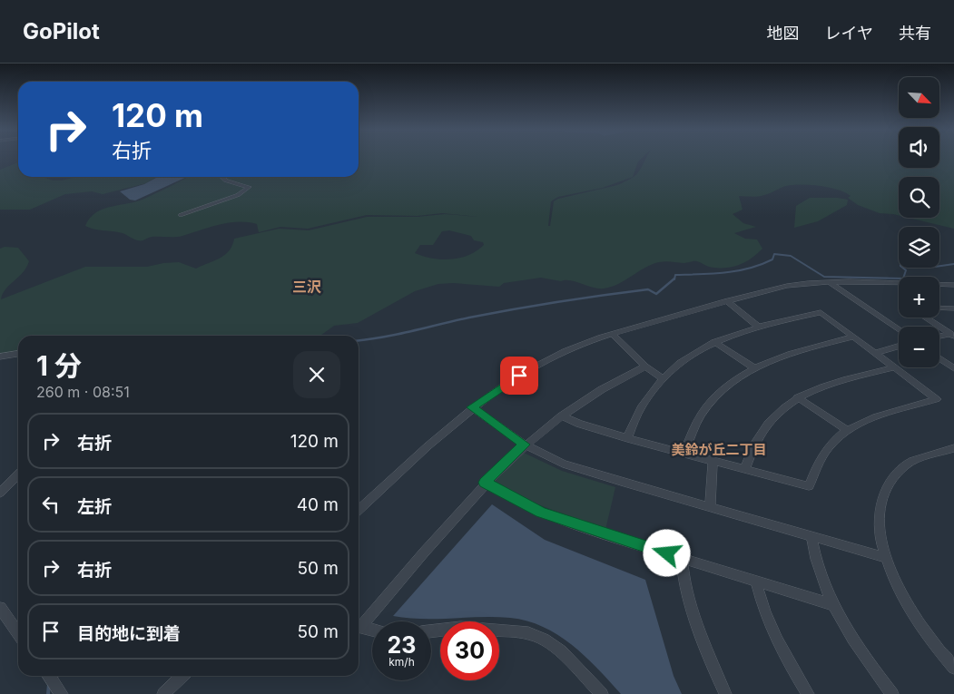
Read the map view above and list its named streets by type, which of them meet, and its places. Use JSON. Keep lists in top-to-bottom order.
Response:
{
  "districts": ["三沢", "美鈴が丘二丁目"],
  "north": "bottom right",
  "page": {
    "header": "GoPilot",
    "nav": ["地図", "レイヤ", "共有"],
    "map_buttons": ["+", "−"],
    "turn": ["120 m", "右折"],
    "heading": ["1 分", "260 m · 08:51"],
    "list": [
      {
        "name": "右折",
        "value": "120 m"
      },
      {
        "name": "左折",
        "value": "40 m"
      },
      {
        "name": "右折",
        "value": "50 m"
      },
      {
        "name": "目的地に到着",
        "value": "50 m"
      }
    ],
    "speed": "23 km/h",
    "limit": "30"
  }
}
